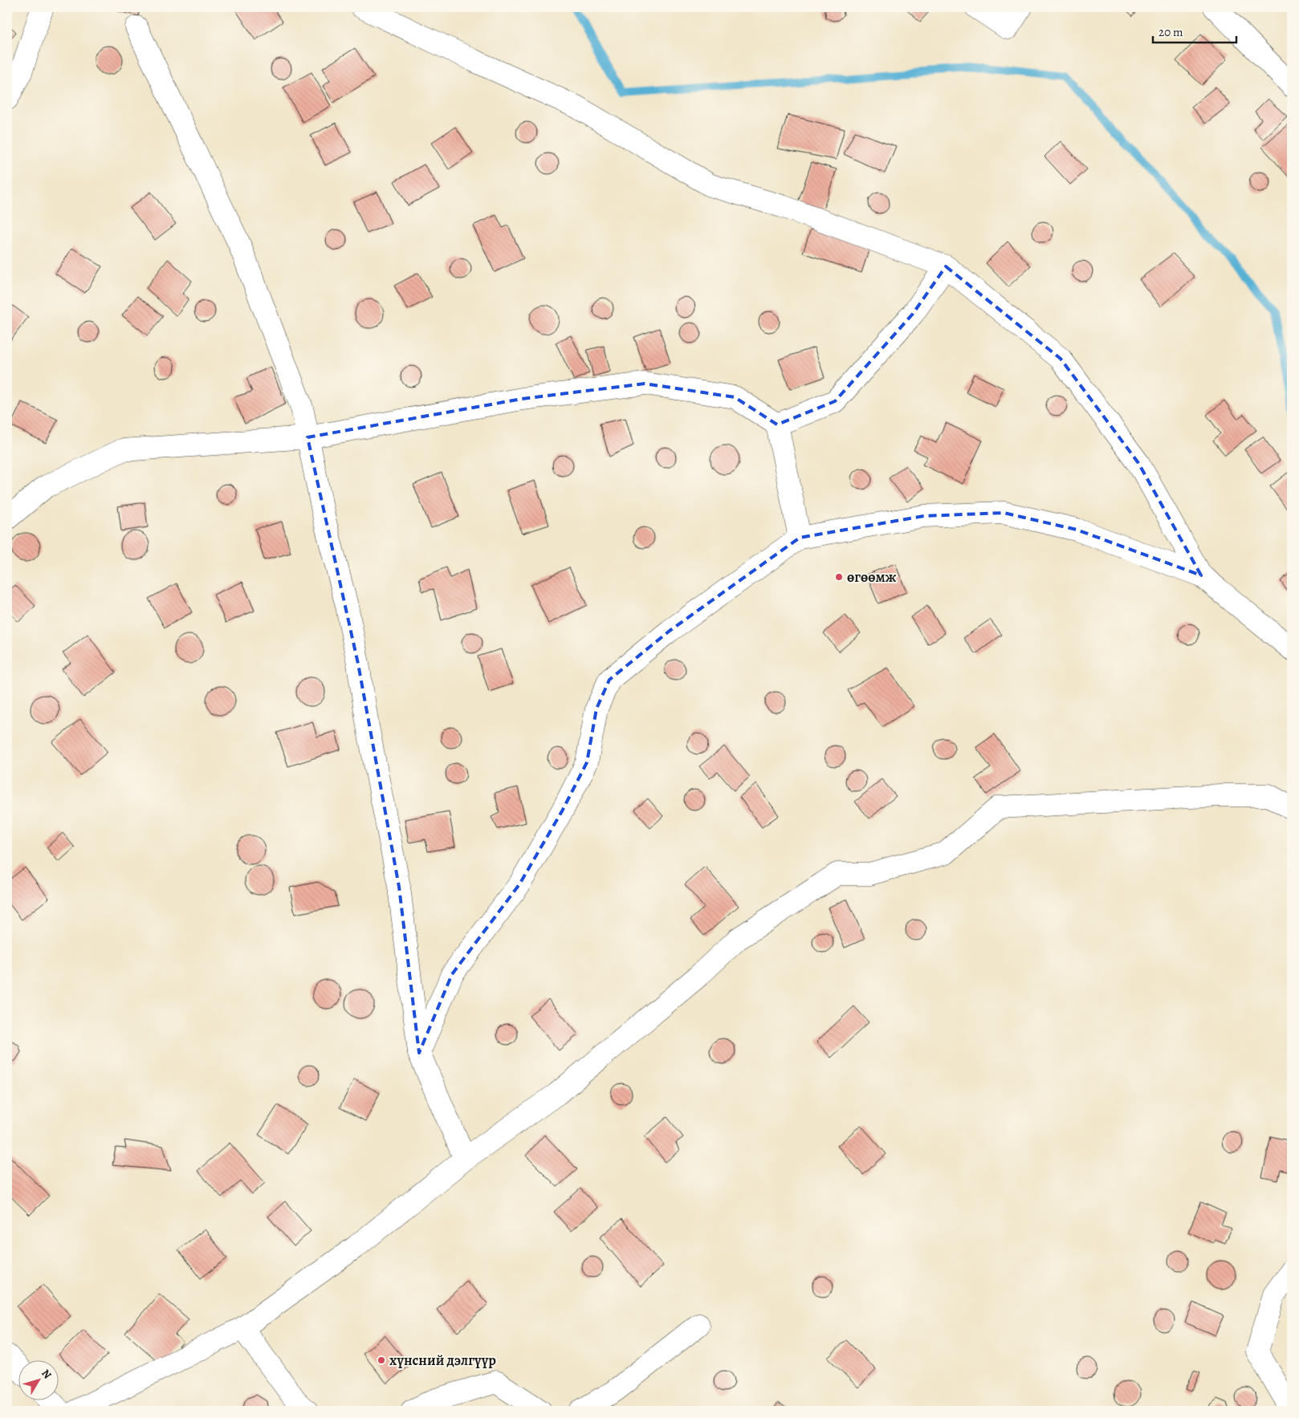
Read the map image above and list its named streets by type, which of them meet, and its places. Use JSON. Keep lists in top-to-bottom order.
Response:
{
  "places": ["өгөөмж", "хүнсний дэлгүүр"],
  "scale_bar": "20 m",
  "north": "top right"
}
